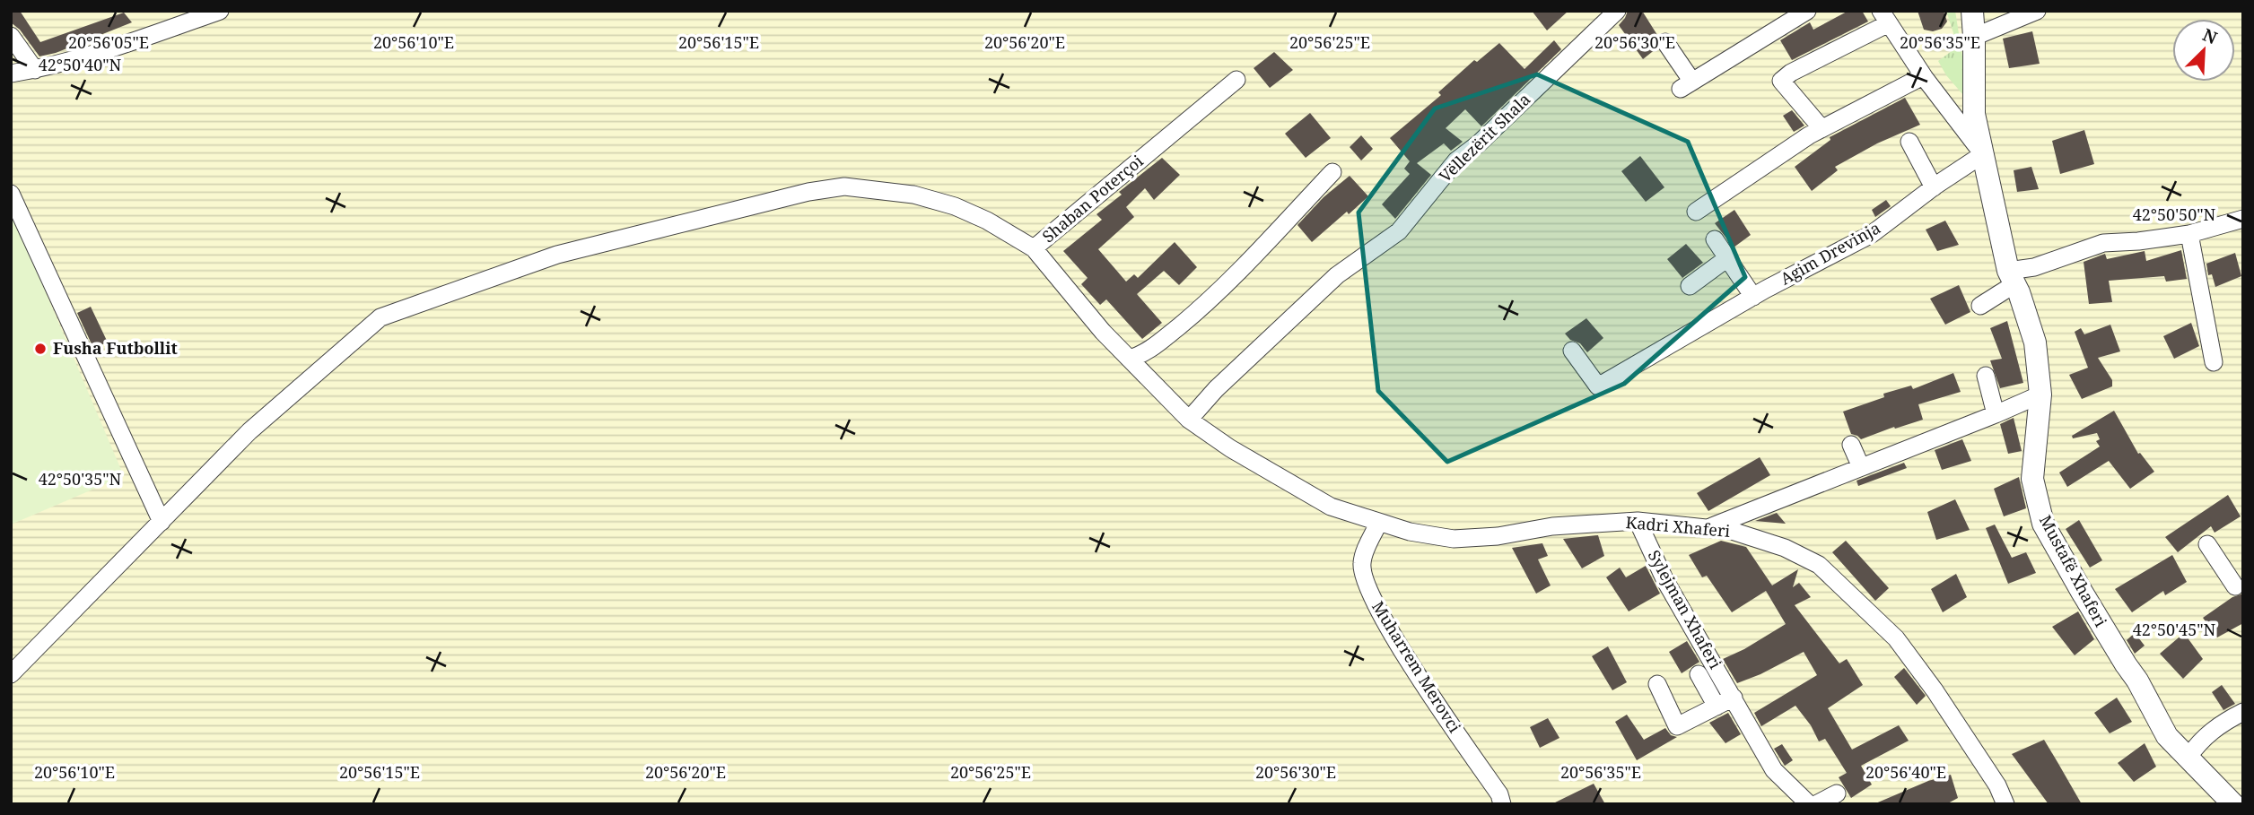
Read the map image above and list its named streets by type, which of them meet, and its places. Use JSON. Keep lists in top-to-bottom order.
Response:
{
  "streets": {
    "street": [
      "Vëllezërit Shala",
      "Shaban Poterçoi",
      "Agim Drevinja",
      "Kadri Xhaferi",
      "Mustafë Xhaferi",
      "Sylejman Xhaferi",
      "Muharrem Merovci"
    ]
  },
  "crossings": [
    ["Vëllezërit Shala", "Shaban Poterçoi"],
    ["Shaban Poterçoi", "Kadri Xhaferi"],
    ["Shaban Poterçoi", "Muharrem Merovci"],
    ["Agim Drevinja", "Mustafë Xhaferi"],
    ["Kadri Xhaferi", "Sylejman Xhaferi"],
    ["Kadri Xhaferi", "Muharrem Merovci"]
  ],
  "places": ["Fusha Futbollit"],
  "north": "top right",
  "coordinates": [
    "20°56'10\"E",
    "20°56'15\"E",
    "20°56'20\"E",
    "20°56'25\"E",
    "20°56'30\"E",
    "20°56'35\"E",
    "20°56'05\"E",
    "42°50'40\"N",
    "42°50'50\"N",
    "42°50'35\"N",
    "42°50'45\"N",
    "20°56'40\"E"
  ]
}
